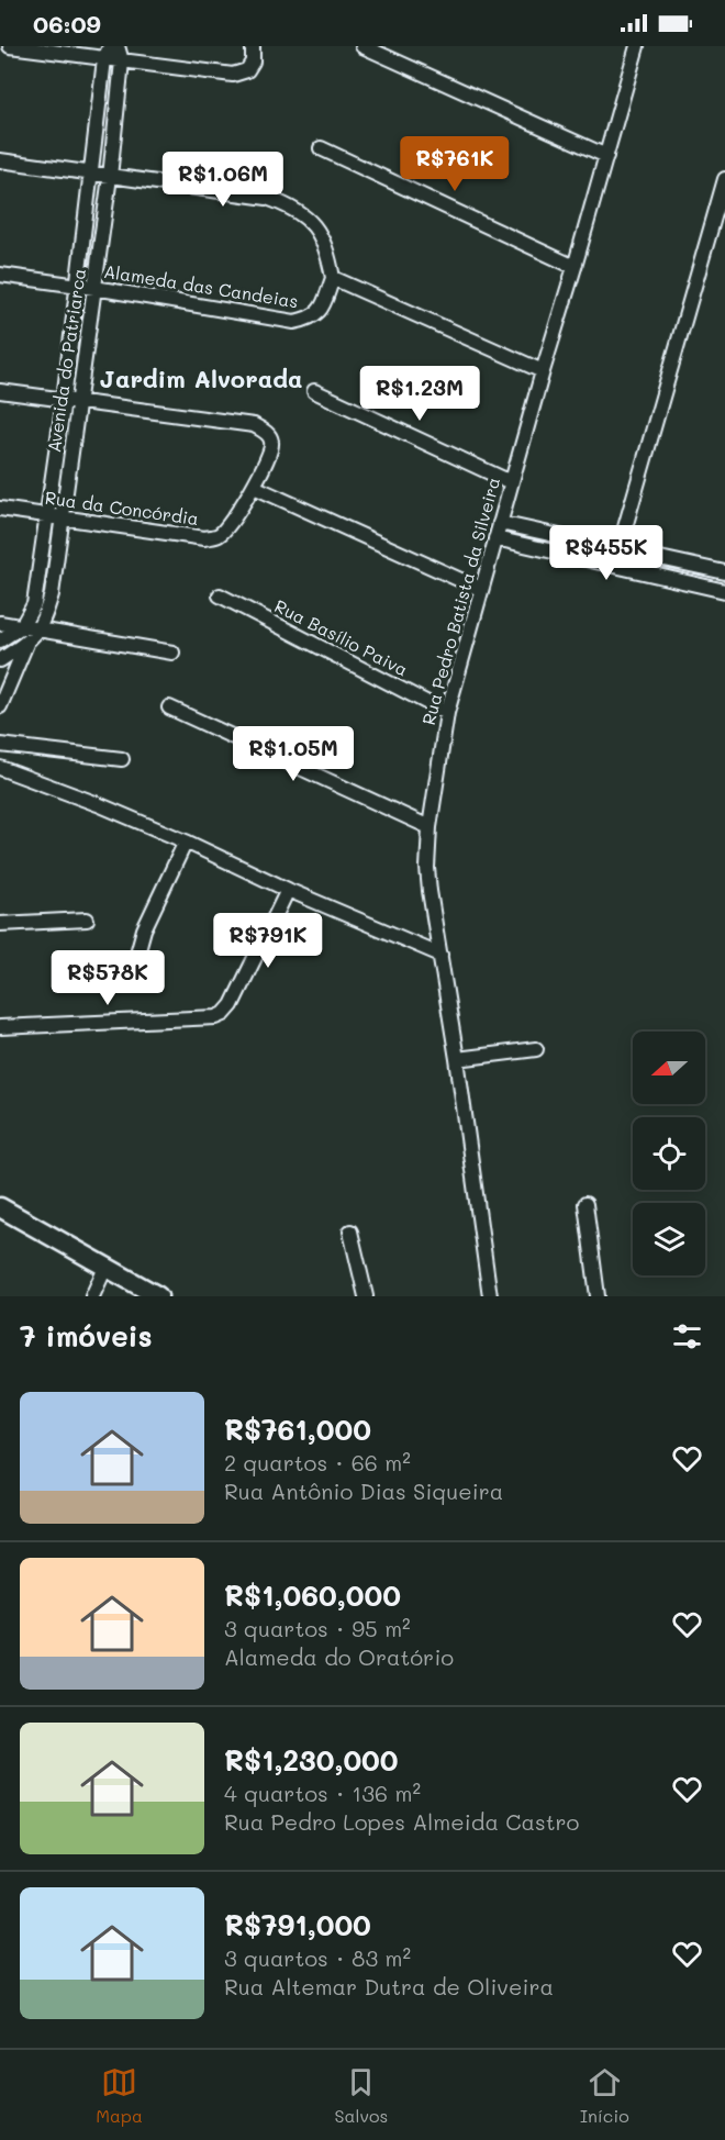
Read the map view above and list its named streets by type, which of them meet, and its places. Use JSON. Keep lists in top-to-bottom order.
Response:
{
  "streets": {
    "street": [
      "Alameda das Candeias",
      "Avenida do Patriarca",
      "Rua da Concórdia",
      "Rua Pedro Batista da Silveira",
      "Rua Basílio Paiva"
    ]
  },
  "crossings": [
    ["Alameda das Candeias", "Avenida do Patriarca"],
    ["Avenida do Patriarca", "Rua da Concórdia"],
    ["Rua Pedro Batista da Silveira", "Rua Basílio Paiva"]
  ],
  "districts": ["Jardim Alvorada"],
  "north": "left",
  "page": {
    "status": "06:09",
    "price": [
      "R$761K",
      "R$1.06M",
      "R$1.23M",
      "R$455K",
      "R$1.05M",
      "R$791K",
      "R$578K"
    ],
    "heading": "7 imóveis",
    "list": [
      {
        "name": "R$761,000",
        "note": "2 quartos · 66 m² · Rua Antônio Dias Siqueira"
      },
      {
        "name": "R$1,060,000",
        "note": "3 quartos · 95 m² · Alameda do Oratório"
      },
      {
        "name": "R$1,230,000",
        "note": "4 quartos · 136 m² · Rua Pedro Lopes Almeida Castro"
      },
      {
        "name": "R$791,000",
        "note": "3 quartos · 83 m² · Rua Altemar Dutra de Oliveira"
      }
    ],
    "tabs": ["Mapa", "Salvos", "Início"]
  }
}
